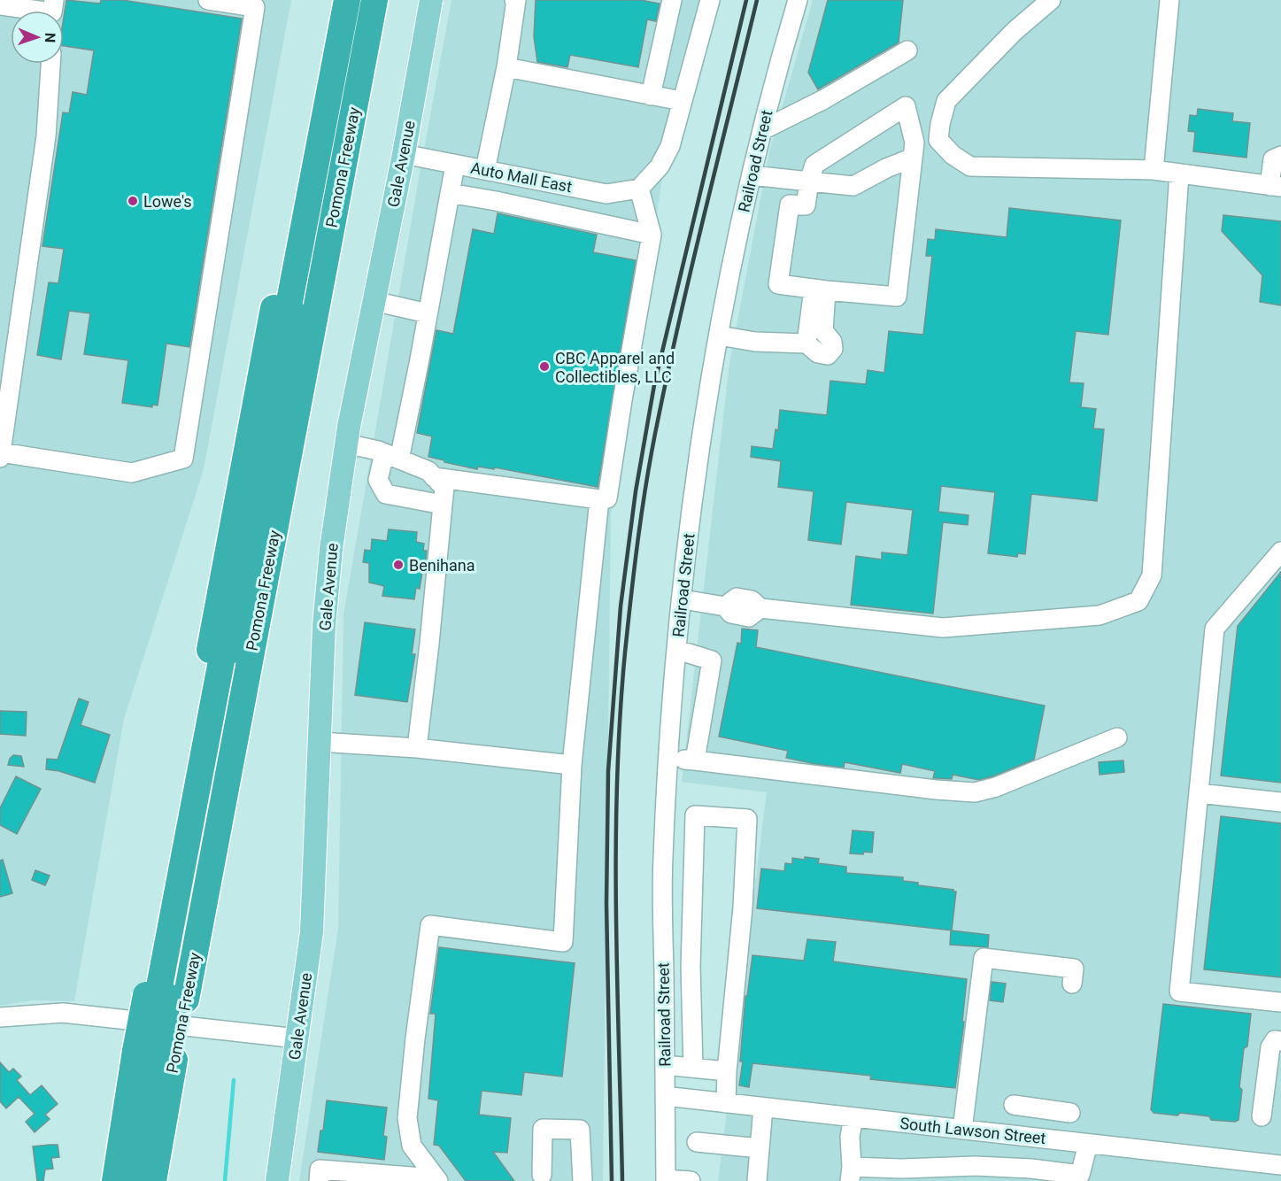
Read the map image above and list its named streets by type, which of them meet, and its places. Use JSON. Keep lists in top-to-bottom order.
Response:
{
  "streets": {
    "highway": ["Pomona Freeway"],
    "main road": ["Gale Avenue"],
    "street": ["Railroad Street", "Auto Mall East", "South Lawson Street"]
  },
  "crossings": [
    ["Railroad Street", "South Lawson Street"],
    ["Gale Avenue", "Auto Mall East"]
  ],
  "places": ["Lowe's", "CBC Apparel and Collectibles, LLC", "Benihana"],
  "north": "right"
}
